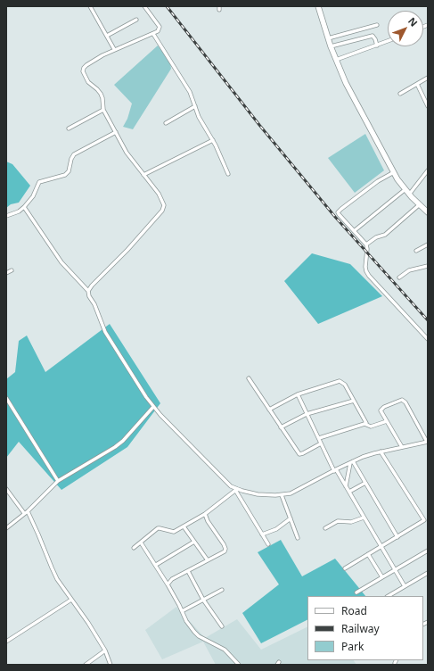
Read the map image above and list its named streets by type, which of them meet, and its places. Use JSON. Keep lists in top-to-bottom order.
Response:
{
  "legend": ["Road", "Railway", "Park"],
  "north": "top right"
}
